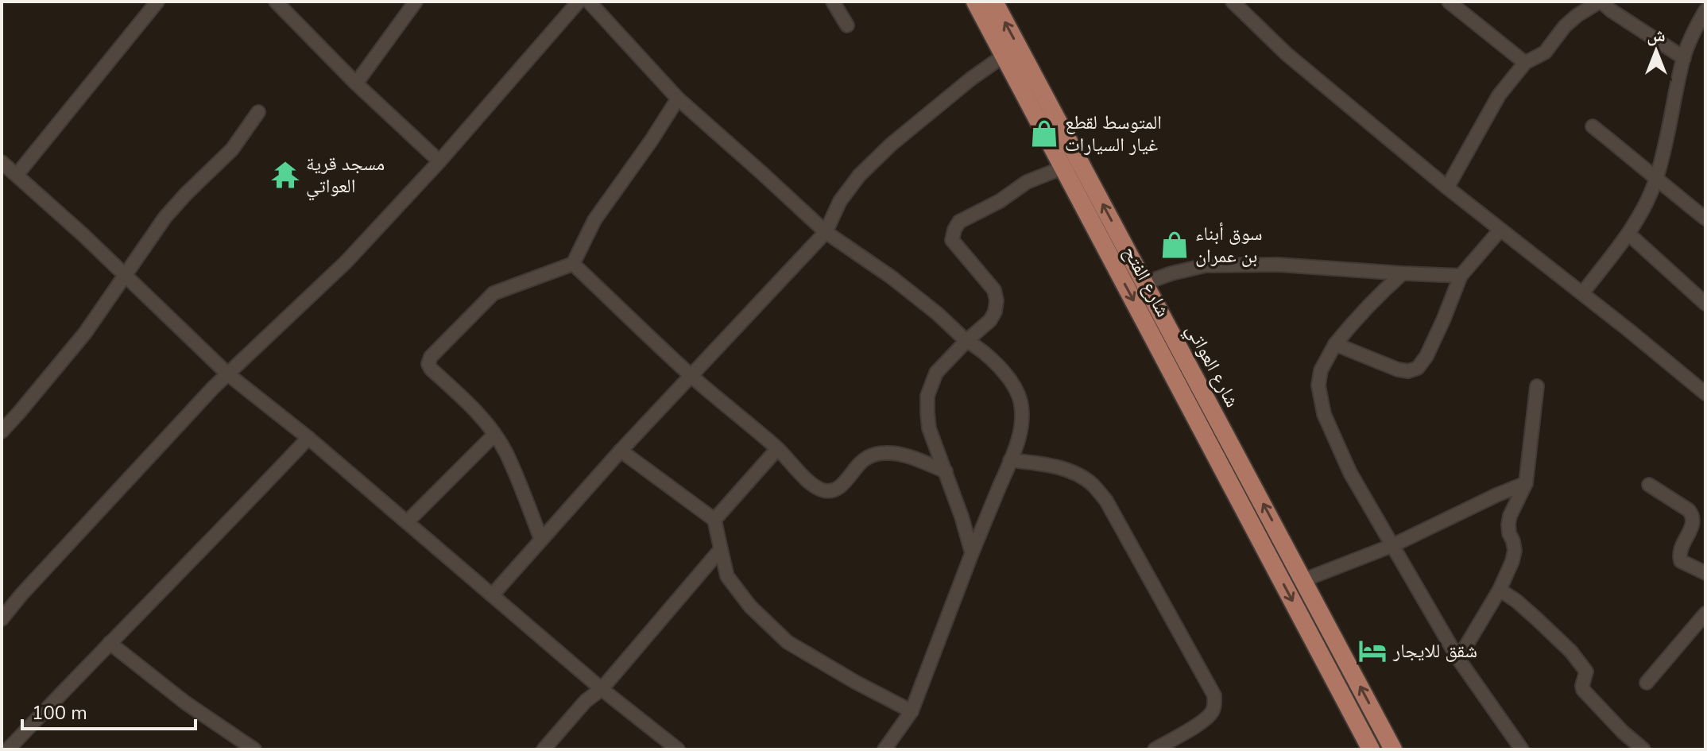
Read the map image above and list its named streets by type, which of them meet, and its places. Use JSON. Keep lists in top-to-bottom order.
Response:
{
  "streets": {
    "main road": ["شارع الفتح", "شارع العواتي"]
  },
  "crossings": [
    ["شارع الفتح", "شارع العواتي"]
  ],
  "one_way": ["شارع الفتح", "شارع العواتي"],
  "places": {
    "shop": ["المتوسط لقطع غيار السيارات", "سوق أبناء بن عمران"],
    "temple": ["مسجد قرية العواتي"],
    "hotel": ["شقق للايجار"]
  },
  "scale_bar": "100 m",
  "north": "top"
}
